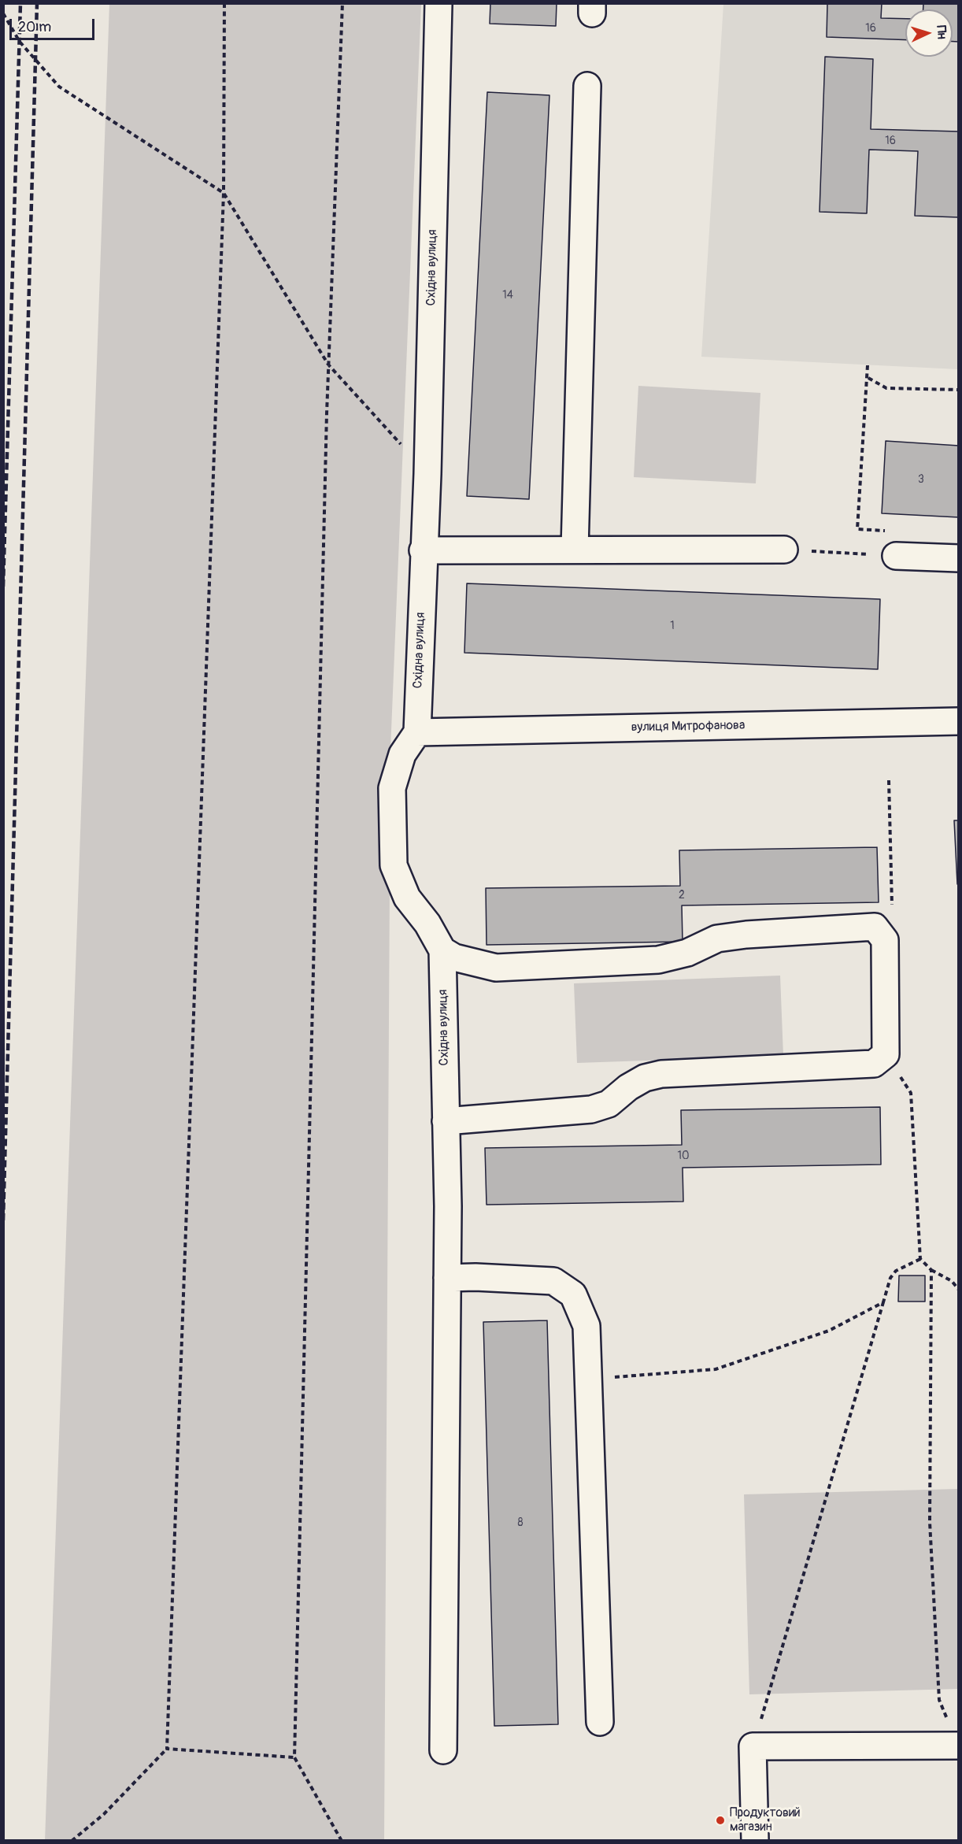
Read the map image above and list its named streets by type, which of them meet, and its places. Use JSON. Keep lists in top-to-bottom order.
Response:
{
  "streets": {
    "street": ["Східна вулиця", "вулиця Митрофанова"]
  },
  "crossings": [
    ["Східна вулиця", "вулиця Митрофанова"]
  ],
  "places": ["Продуктовий магазин"],
  "house_numbers": [
    "16",
    "16",
    "14",
    "3",
    "1",
    "2",
    "10",
    "8"
  ],
  "scale_bar": "20 m",
  "north": "right"
}
